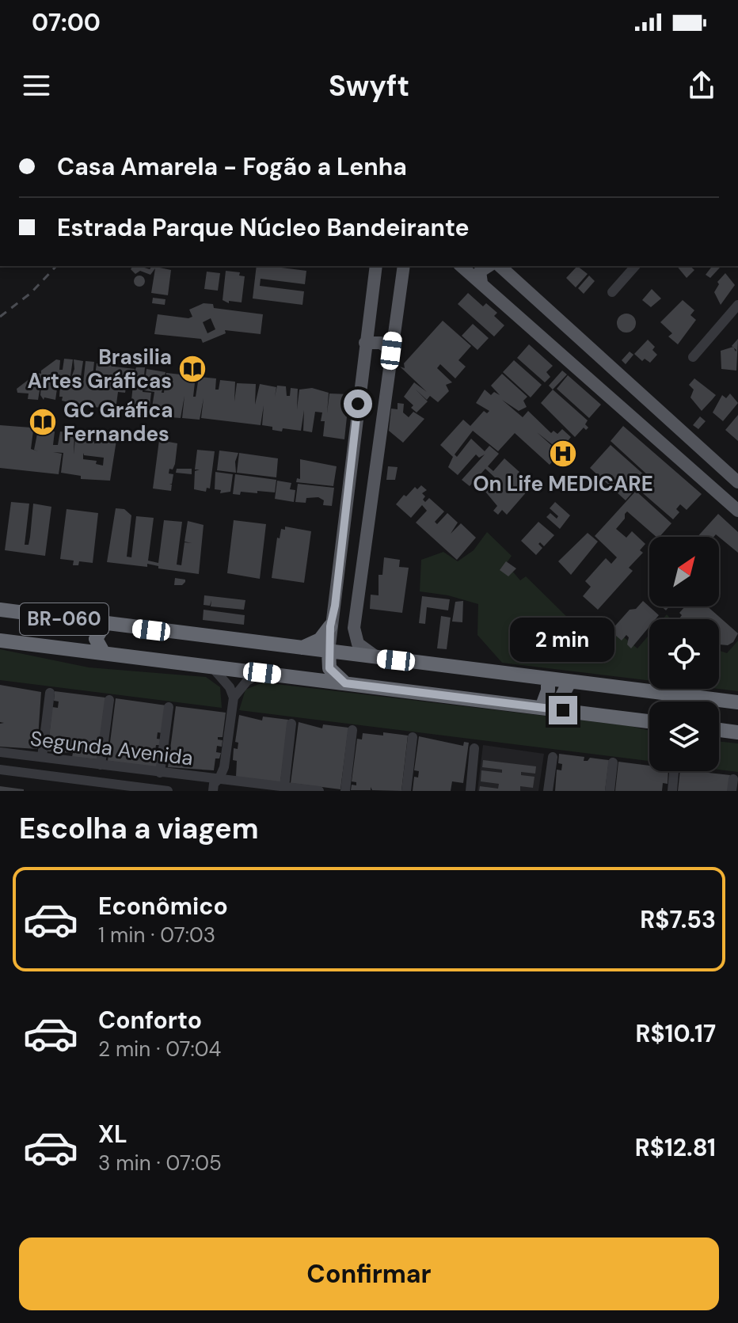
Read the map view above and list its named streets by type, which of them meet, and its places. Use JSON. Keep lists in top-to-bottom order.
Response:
{
  "streets": {
    "highway": ["BR-060"],
    "street": ["Segunda Avenida"]
  },
  "places": {
    "library": ["Brasilia Artes Gráficas", "GC Gráfica Fernandes"],
    "hospital": ["On Life MEDICARE"]
  },
  "north": "top right",
  "page": {
    "status": "07:00",
    "header": "Swyft",
    "banner": ["Casa Amarela - Fogão a Lenha", "Estrada Parque Núcleo Bandeirante"],
    "bubble": "2 min",
    "heading": "Escolha a viagem",
    "list": [
      {
        "name": "Econômico",
        "note": "1 min · 07:03",
        "value": "R$7.53"
      },
      {
        "name": "Conforto",
        "note": "2 min · 07:04",
        "value": "R$10.17"
      },
      {
        "name": "XL",
        "note": "3 min · 07:05",
        "value": "R$12.81"
      }
    ],
    "buttons": "Confirmar"
  }
}
